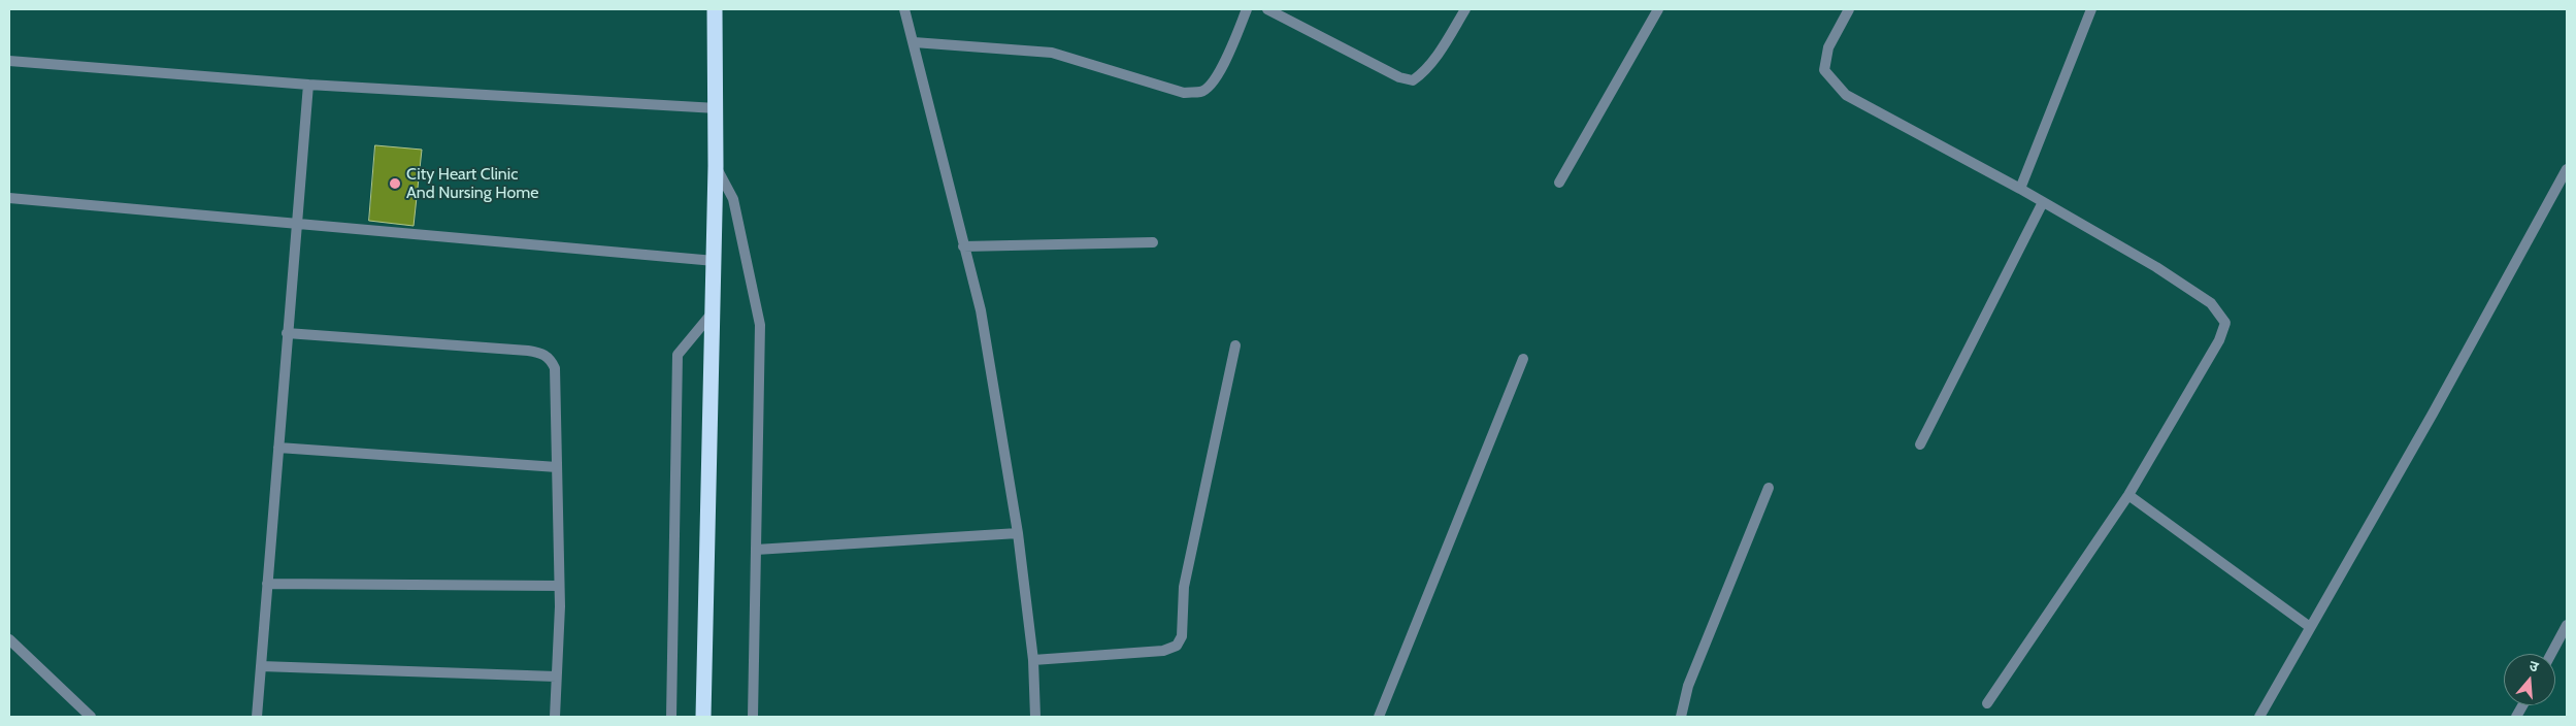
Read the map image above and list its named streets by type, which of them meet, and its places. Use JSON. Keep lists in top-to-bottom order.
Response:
{
  "places": ["City Heart Clinic And Nursing Home"],
  "north": "top"
}
